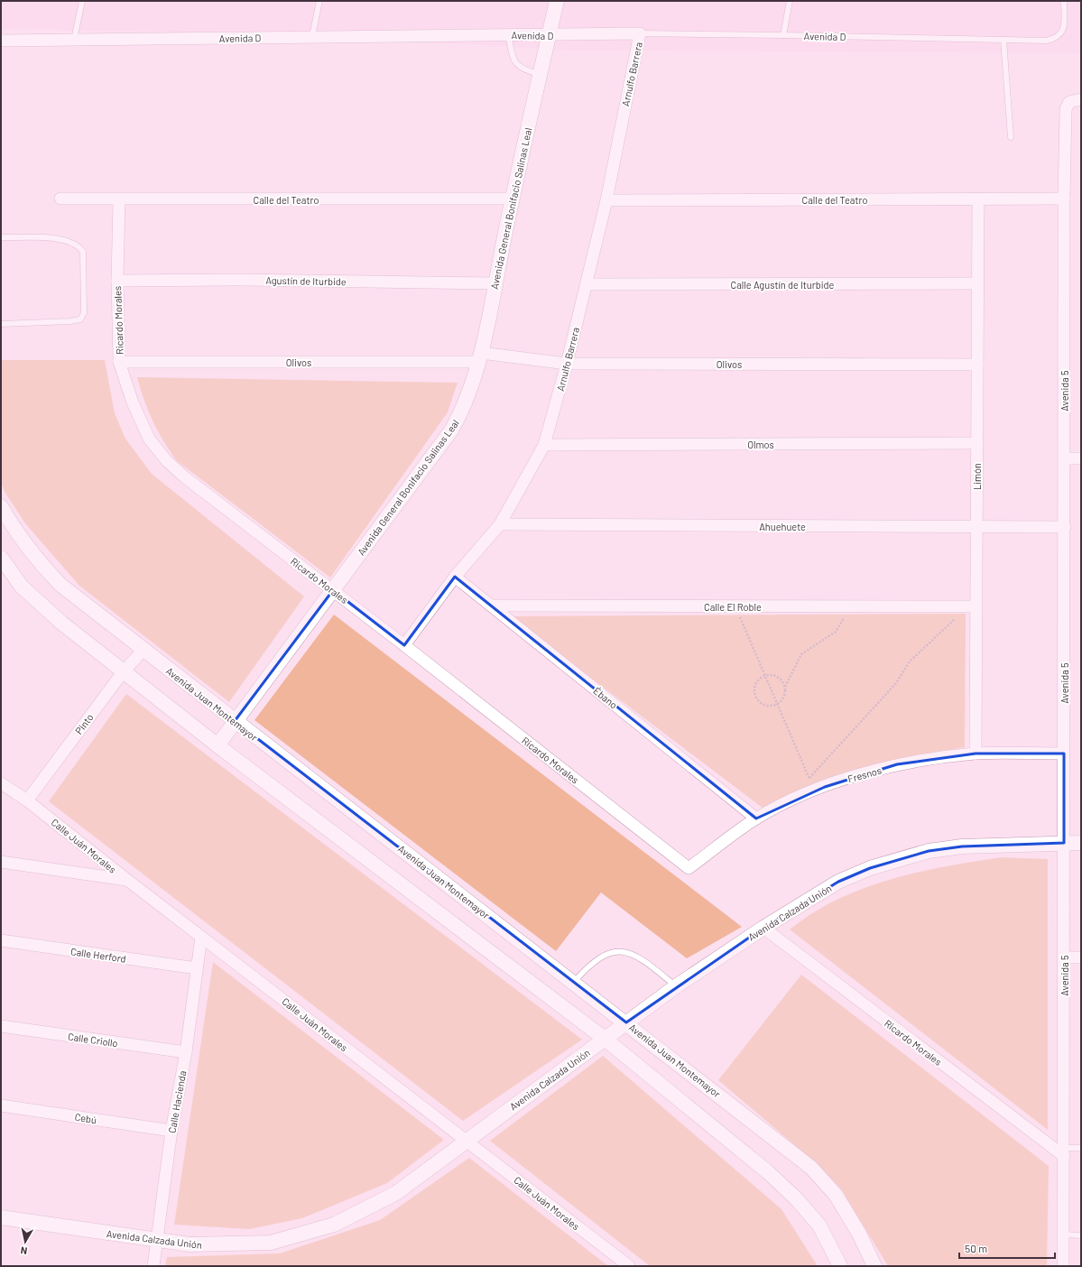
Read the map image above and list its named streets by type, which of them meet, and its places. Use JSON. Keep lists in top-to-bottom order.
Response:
{
  "streets": {
    "street": [
      "Avenida D",
      "Arnulfo Barrera",
      "Calle del Teatro",
      "Avenida General Bonifacio Salinas Leal",
      "Agustín de Iturbide",
      "Calle Agustín de Iturbide",
      "Ricardo Morales",
      "Olivos",
      "Avenida 5",
      "Olmos",
      "Limón",
      "Ahuehuete",
      "Calle El Roble",
      "Ébano",
      "Avenida Juan Montemayor",
      "Pinto",
      "Fresnos",
      "Calle Juán Morales",
      "Avenida Calzada Unión",
      "Calle Herford",
      "Calle Criollo",
      "Calle Hacienda",
      "Cebú"
    ]
  },
  "crossings": [
    ["Avenida D", "Arnulfo Barrera"],
    ["Avenida D", "Avenida General Bonifacio Salinas Leal"],
    ["Arnulfo Barrera", "Calle del Teatro"],
    ["Arnulfo Barrera", "Calle Agustín de Iturbide"],
    ["Arnulfo Barrera", "Ricardo Morales"],
    ["Arnulfo Barrera", "Olivos"],
    ["Arnulfo Barrera", "Olmos"],
    ["Arnulfo Barrera", "Ahuehuete"],
    ["Arnulfo Barrera", "Ébano"],
    ["Calle del Teatro", "Avenida General Bonifacio Salinas Leal"],
    ["Calle del Teatro", "Ricardo Morales"],
    ["Calle del Teatro", "Avenida 5"],
    ["Calle del Teatro", "Limón"],
    ["Avenida General Bonifacio Salinas Leal", "Agustín de Iturbide"],
    ["Avenida General Bonifacio Salinas Leal", "Ricardo Morales"],
    ["Avenida General Bonifacio Salinas Leal", "Olivos"],
    ["Avenida General Bonifacio Salinas Leal", "Avenida Juan Montemayor"],
    ["Agustín de Iturbide", "Ricardo Morales"],
    ["Calle Agustín de Iturbide", "Limón"],
    ["Ricardo Morales", "Olivos"],
    ["Ricardo Morales", "Avenida 5"],
    ["Ricardo Morales", "Fresnos"],
    ["Ricardo Morales", "Avenida Calzada Unión"],
    ["Olivos", "Limón"],
    ["Avenida 5", "Ahuehuete"],
    ["Avenida 5", "Fresnos"],
    ["Avenida 5", "Avenida Calzada Unión"],
    ["Olmos", "Limón"],
    ["Limón", "Ahuehuete"],
    ["Limón", "Calle El Roble"],
    ["Limón", "Fresnos"],
    ["Calle El Roble", "Ébano"],
    ["Ébano", "Fresnos"],
    ["Avenida Juan Montemayor", "Pinto"],
    ["Avenida Juan Montemayor", "Avenida Calzada Unión"],
    ["Pinto", "Calle Juán Morales"],
    ["Calle Juán Morales", "Avenida Calzada Unión"],
    ["Calle Juán Morales", "Calle Hacienda"],
    ["Avenida Calzada Unión", "Calle Hacienda"],
    ["Calle Herford", "Calle Hacienda"],
    ["Calle Criollo", "Calle Hacienda"],
    ["Calle Hacienda", "Cebú"]
  ],
  "scale_bar": "50 m",
  "north": "bottom"
}
